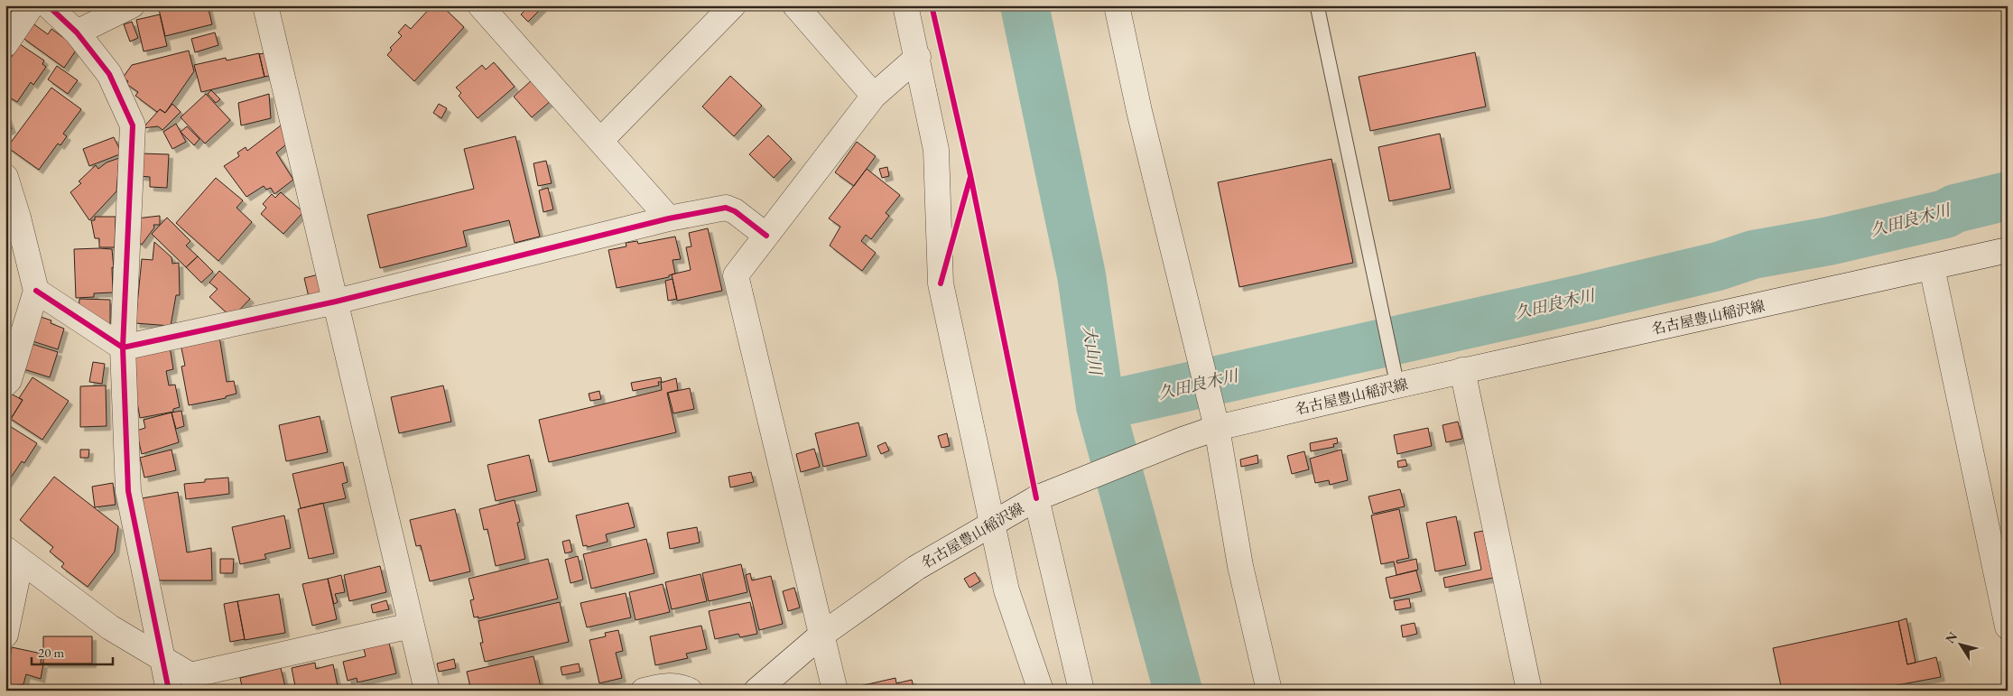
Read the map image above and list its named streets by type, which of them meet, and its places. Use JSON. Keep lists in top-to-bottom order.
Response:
{
  "streets": {
    "street": ["名古屋豊山稲沢線"]
  },
  "water": ["久田良木川", "大山川"],
  "scale_bar": "20 m",
  "north": "top left"
}
